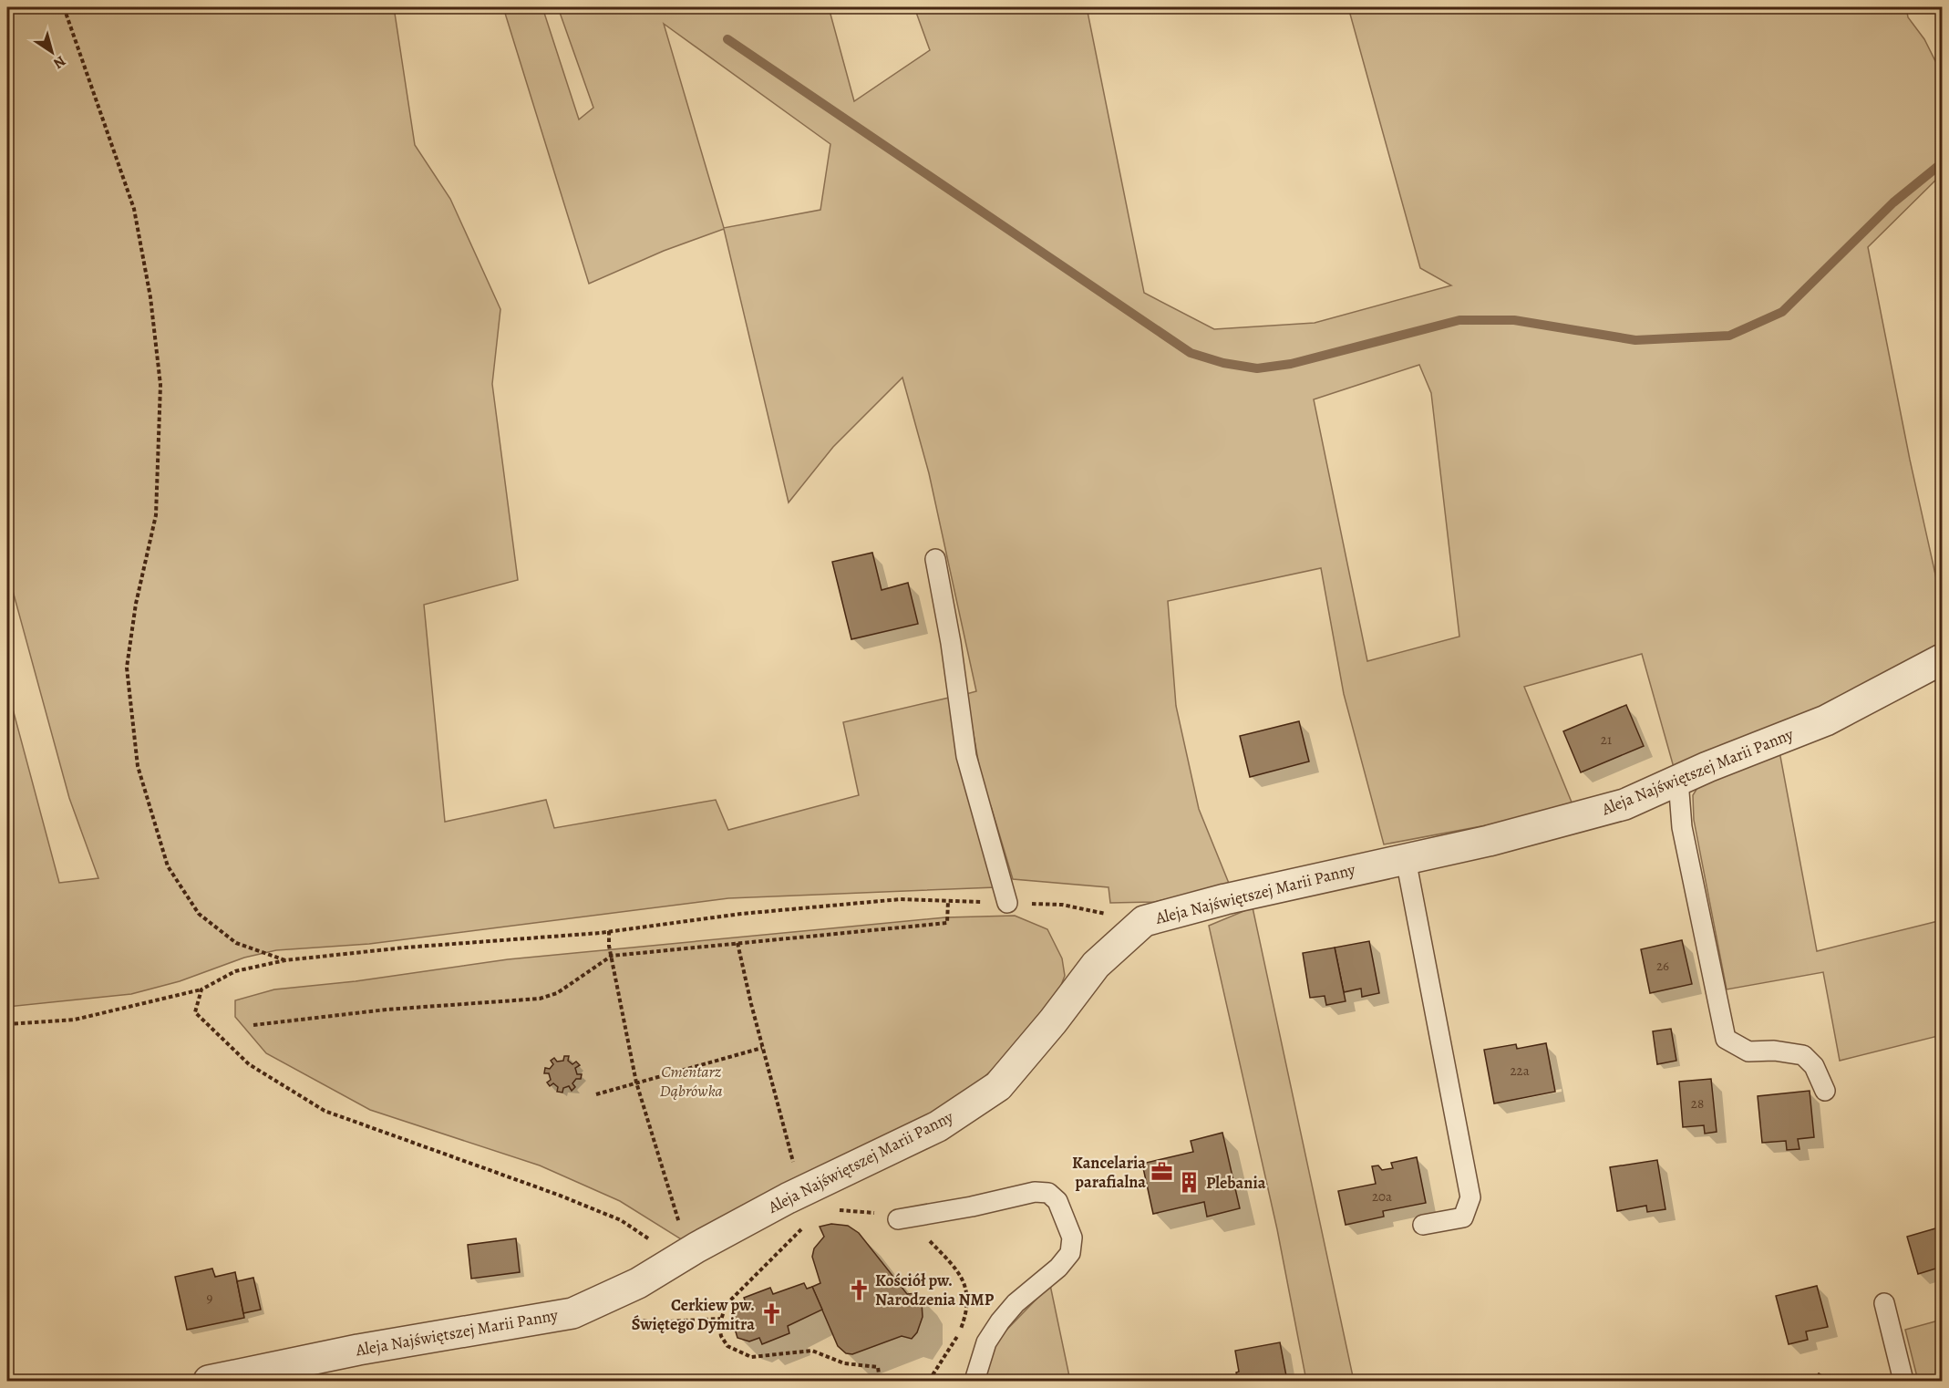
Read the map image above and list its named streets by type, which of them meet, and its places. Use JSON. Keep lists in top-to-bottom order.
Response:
{
  "streets": {
    "street": ["Aleja Najświętszej Marii Panny"]
  },
  "parks": ["Cmentarz Dąbrówka"],
  "places": {
    "office": ["Kancelaria parafialna"],
    "building": ["Plebania"],
    "church": ["Kościół pw. Narodzenia NMP", "Cerkiew pw. Świętego Dymitra"]
  },
  "house_numbers": [
    "21",
    "26",
    "22a",
    "28",
    "20a",
    "9"
  ],
  "north": "bottom right"
}
